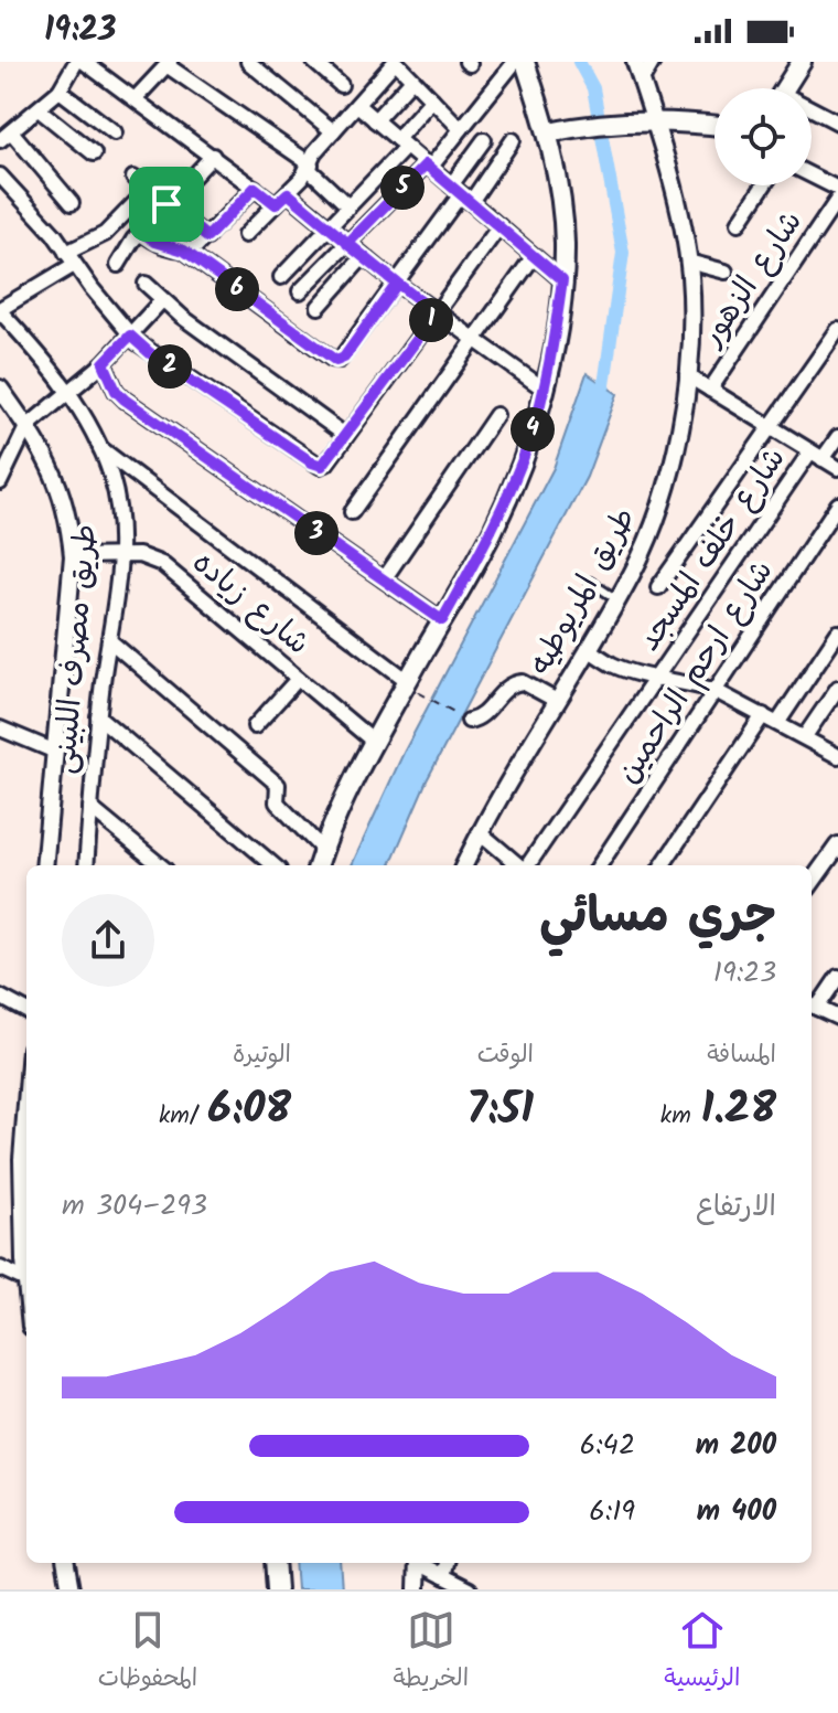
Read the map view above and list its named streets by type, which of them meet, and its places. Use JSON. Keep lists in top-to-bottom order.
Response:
{
  "streets": {
    "street": [
      "شارع الزهور",
      "شارع خلف المسجد",
      "طريق المريوطيه",
      "شارع زياده",
      "طريق مصرف اللبينى",
      "شارع ارحم الراحمين"
    ]
  },
  "crossings": [
    ["شارع زياده", "طريق مصرف اللبينى"]
  ],
  "page": {
    "status": "19:23",
    "pins": [
      "5",
      "6",
      "1",
      "2",
      "4",
      "3"
    ],
    "heading": ["جري مسائي", "19:23"],
    "stats": [
      ["المسافة", "1.28 km"],
      ["الوقت", "7:51"],
      ["الوتيرة", "6:08 /km"]
    ],
    "chart": ["الارتفاع", "293–304 m"],
    "list": [
      {
        "name": "200 m",
        "note": "6:42"
      },
      {
        "name": "400 m",
        "note": "6:19"
      }
    ],
    "tabs": ["الرئيسية", "الخريطة", "المحفوظات"]
  }
}
